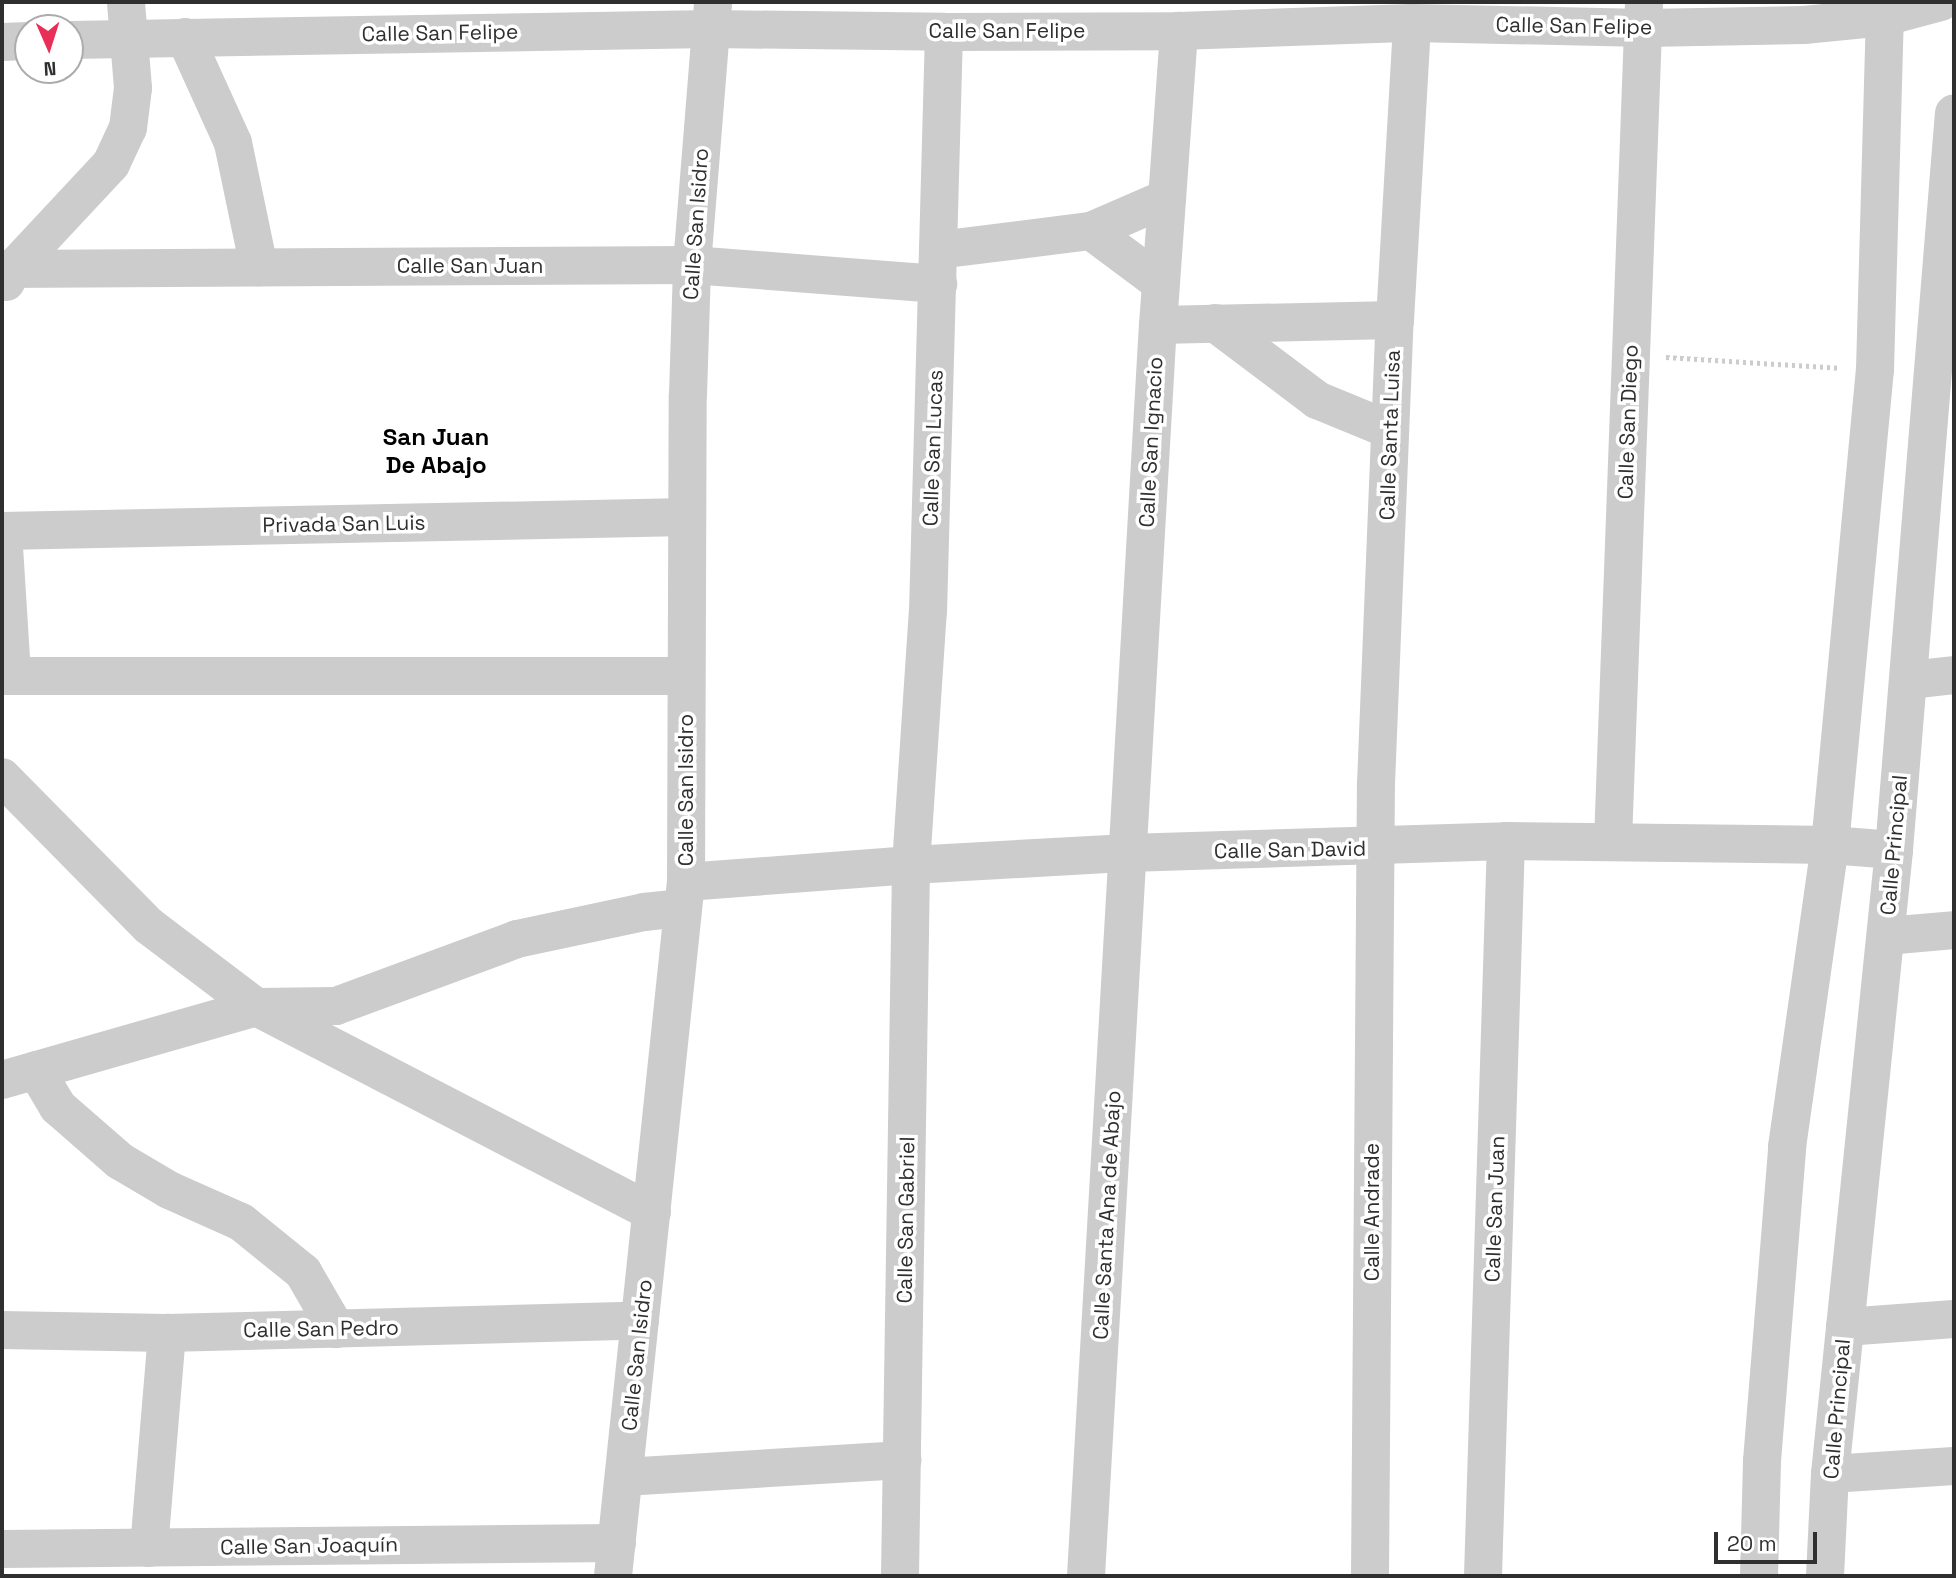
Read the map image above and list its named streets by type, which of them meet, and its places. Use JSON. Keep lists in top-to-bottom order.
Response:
{
  "streets": {
    "street": [
      "Calle San Felipe",
      "Calle San Isidro",
      "Calle San Juan",
      "Calle San Diego",
      "Calle Santa Luisa",
      "Calle San Ignacio",
      "Calle San Lucas",
      "Privada San Luis",
      "Calle Principal",
      "Calle San David",
      "Calle Andrade",
      "Calle Santa Ana de Abajo",
      "Calle San Gabriel",
      "Calle San Pedro",
      "Calle San Joaquín"
    ]
  },
  "crossings": [
    ["Calle San Felipe", "Calle San Isidro"],
    ["Calle San Felipe", "Calle San Diego"],
    ["Calle San Felipe", "Calle Santa Luisa"],
    ["Calle San Felipe", "Calle San Ignacio"],
    ["Calle San Felipe", "Calle San Lucas"],
    ["Calle San Isidro", "Calle San Juan"],
    ["Calle San Isidro", "Privada San Luis"],
    ["Calle San Isidro", "Calle San David"],
    ["Calle San Isidro", "Calle San Pedro"],
    ["Calle San Isidro", "Calle San Joaquín"],
    ["Calle San Juan", "Calle San Ignacio"],
    ["Calle San Juan", "Calle San Lucas"],
    ["Calle San Juan", "Calle San David"],
    ["Calle San Diego", "Calle San David"],
    ["Calle Santa Luisa", "Calle San David"],
    ["Calle Santa Luisa", "Calle Andrade"],
    ["Calle San Ignacio", "Calle San David"],
    ["Calle San Ignacio", "Calle Santa Ana de Abajo"],
    ["Calle San Lucas", "Calle San David"],
    ["Calle San Lucas", "Calle San Gabriel"],
    ["Calle Principal", "Calle San David"],
    ["Calle San David", "Calle Andrade"],
    ["Calle San David", "Calle Santa Ana de Abajo"],
    ["Calle San David", "Calle San Gabriel"]
  ],
  "districts": ["San Juan De Abajo"],
  "scale_bar": "20 m",
  "north": "bottom"
}
